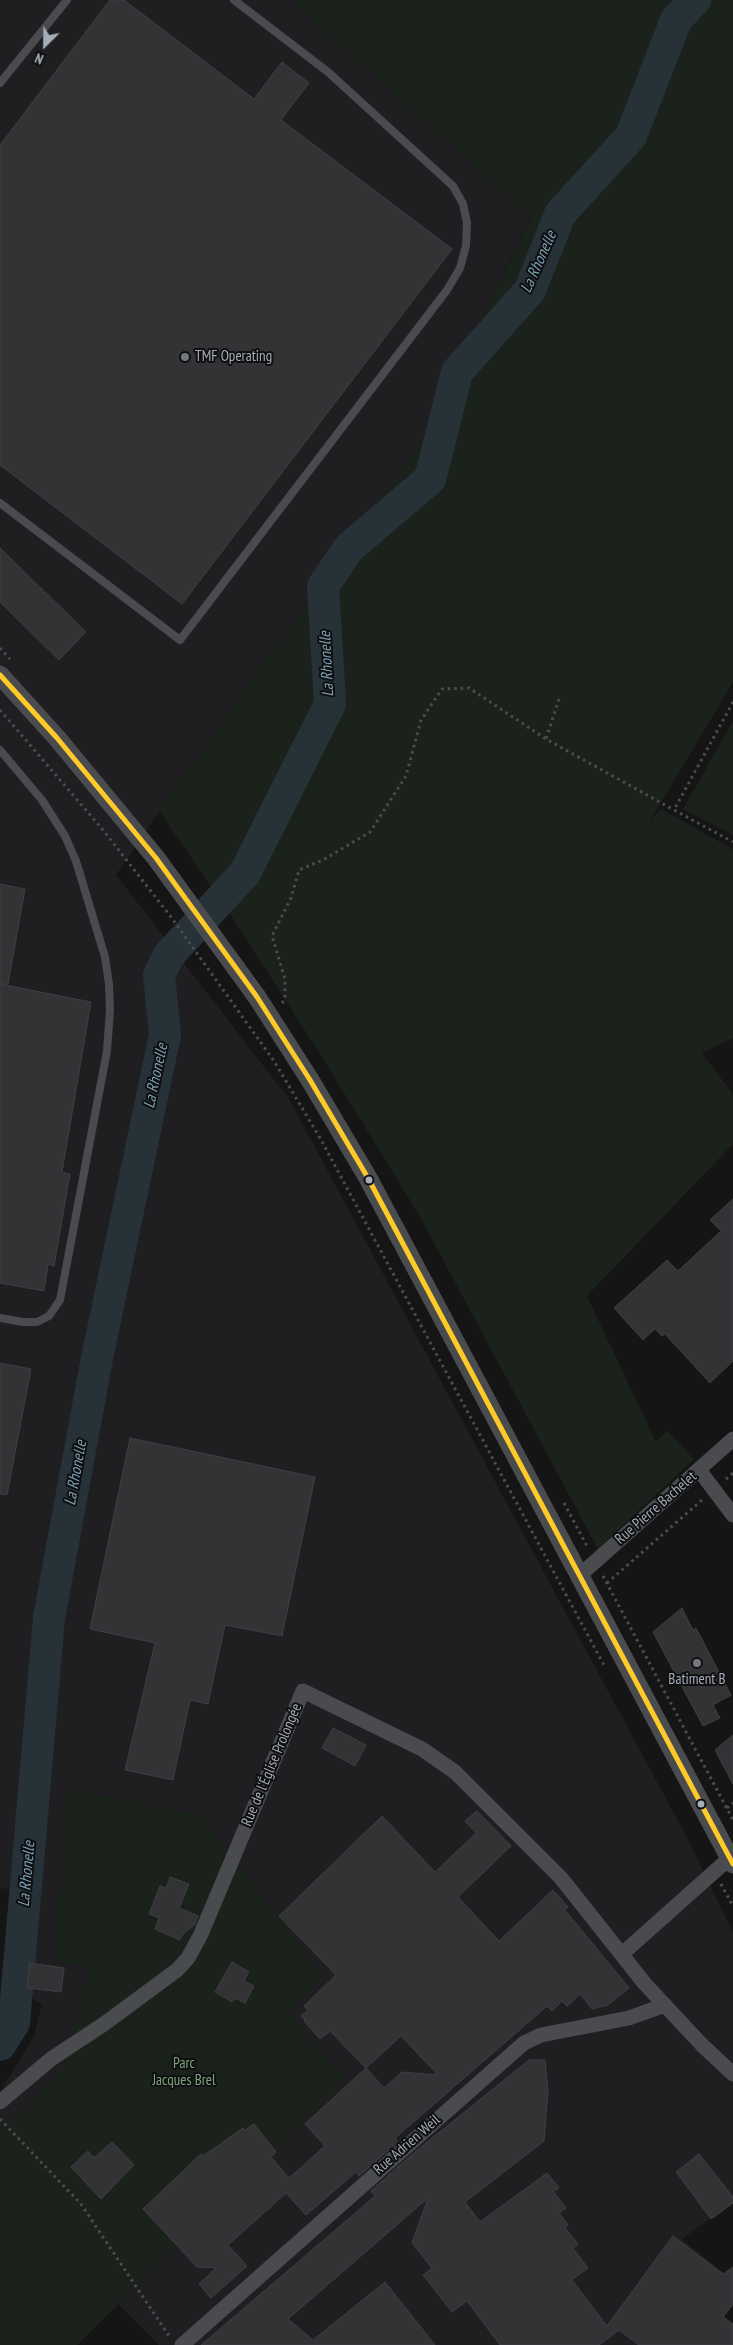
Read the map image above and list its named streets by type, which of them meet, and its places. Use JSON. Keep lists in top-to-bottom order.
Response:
{
  "streets": {
    "street": ["Rue Pierre Bachelet", "Rue de l'Église Prolongée", "Rue Adrien Weil"]
  },
  "crossings": [
    ["Rue de l'Église Prolongée", "Rue Adrien Weil"]
  ],
  "water": ["La Rhonelle"],
  "parks": ["Parc Jacques Brel"],
  "places": ["TMF Operating", "Batiment B"],
  "north": "bottom left"
}
